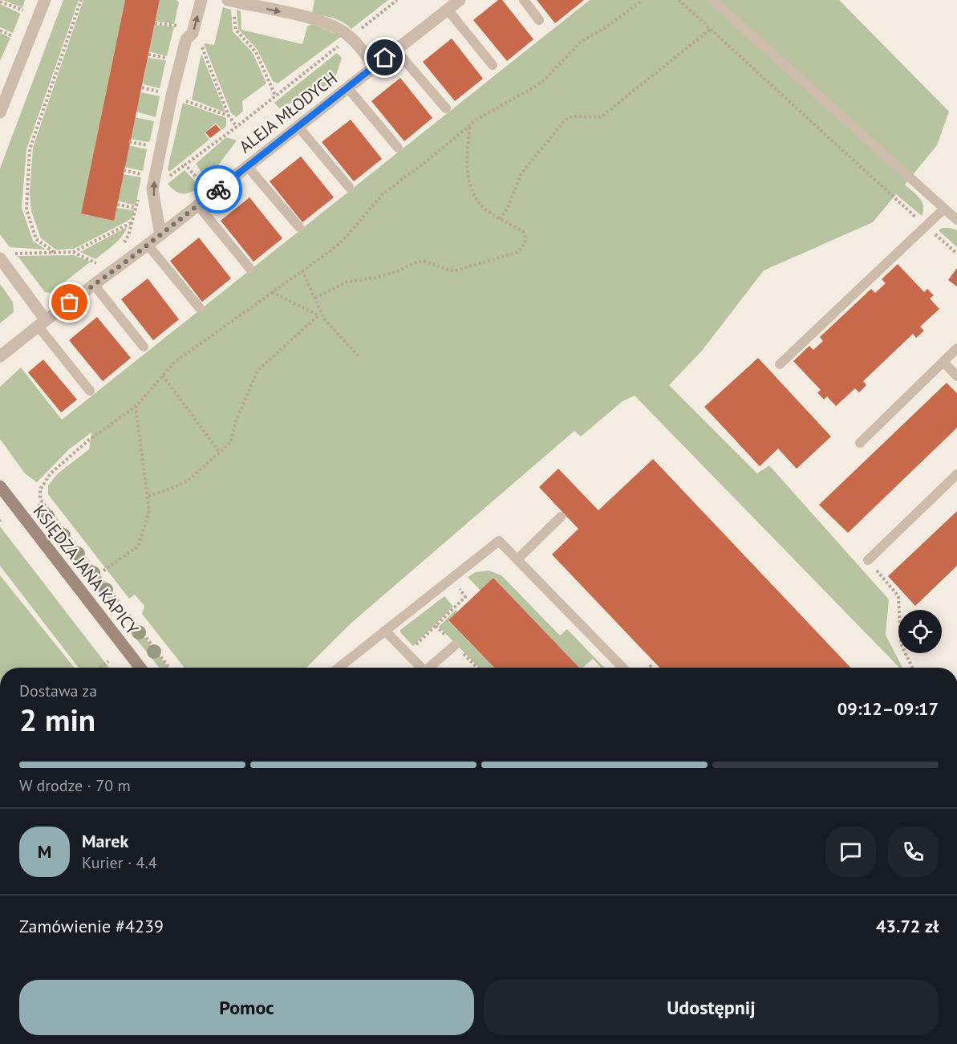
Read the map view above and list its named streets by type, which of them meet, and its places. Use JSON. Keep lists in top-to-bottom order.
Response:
{
  "streets": {
    "street": ["ALEJA MŁODYCH", "KSIĘDZA JANA KAPICY"]
  },
  "page": {
    "heading": ["2 min", "Dostawa za", "09:12–09:17"],
    "panel": [
      "Marek",
      "Kurier · 4.4",
      "Zamówienie #4239",
      "43.72 zł"
    ],
    "bar": "W drodze · 70 m",
    "round": "M",
    "buttons": ["Pomoc", "Udostępnij"]
  }
}
